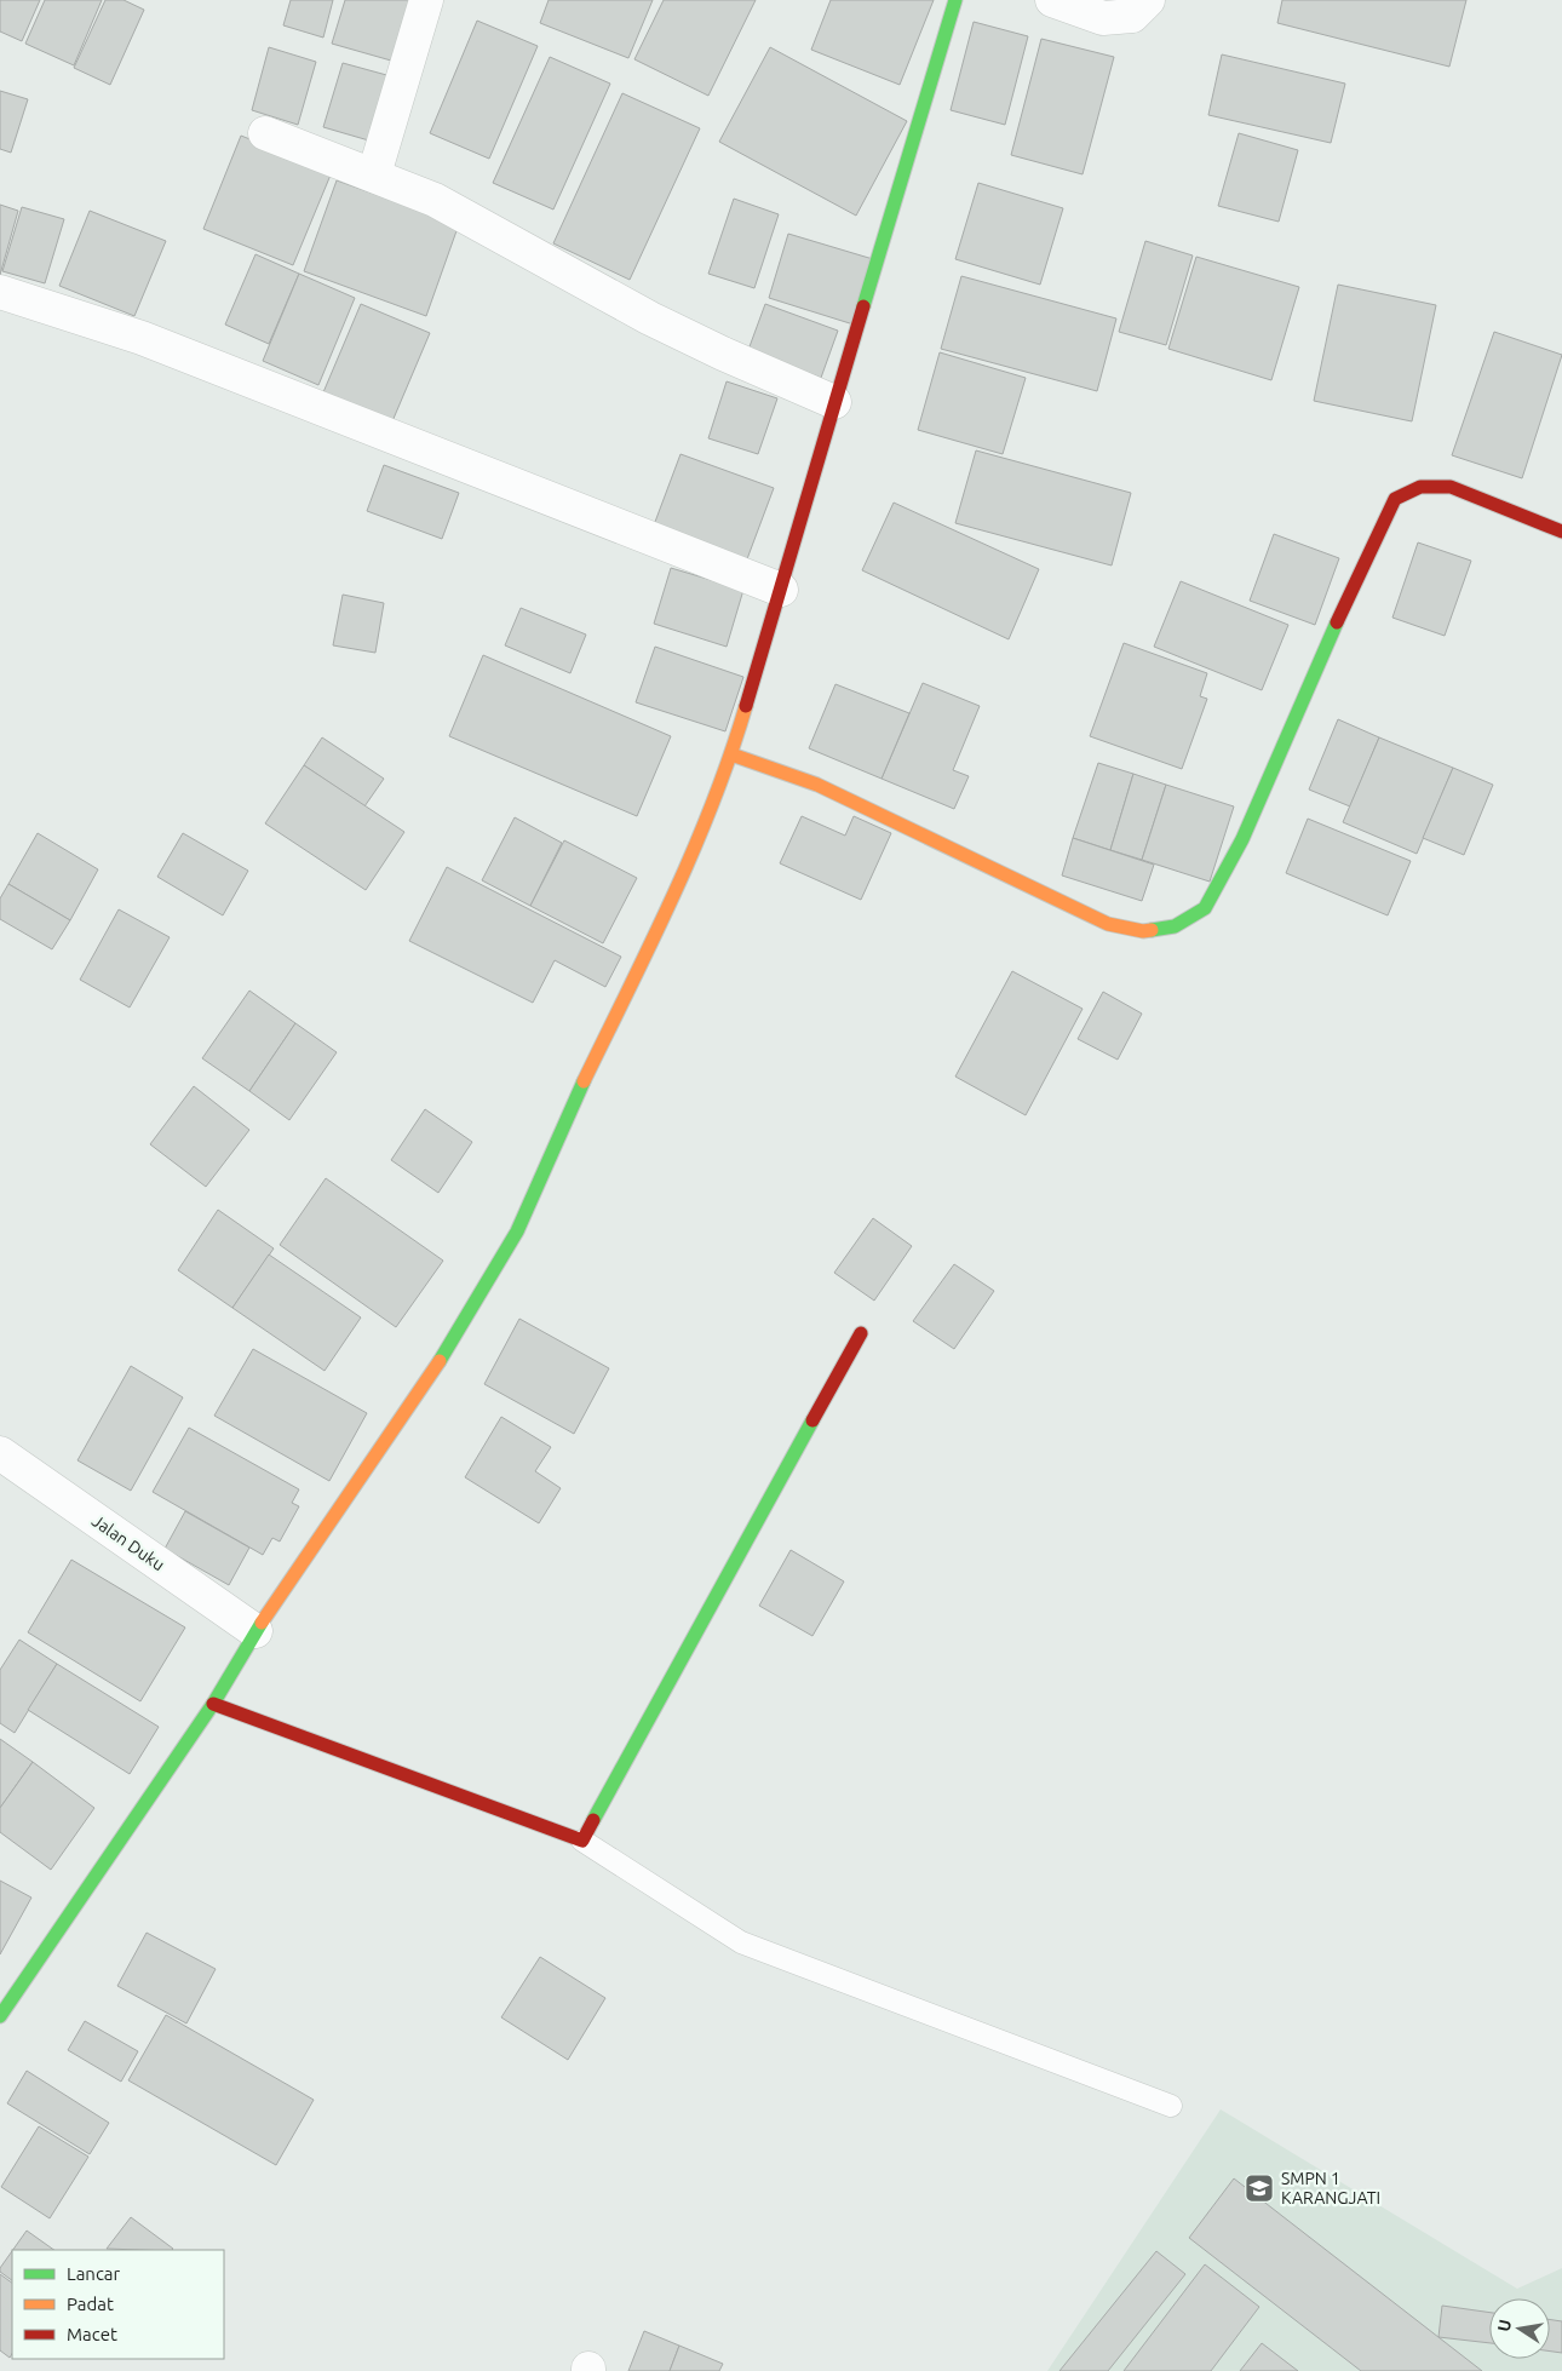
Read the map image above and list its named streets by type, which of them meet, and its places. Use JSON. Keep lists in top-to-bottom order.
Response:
{
  "streets": {
    "street": ["Jalan Duku"]
  },
  "places": {
    "school or university": ["SMPN 1 KARANGJATI"]
  },
  "legend": ["Lancar", "Padat", "Macet"],
  "north": "left"
}
